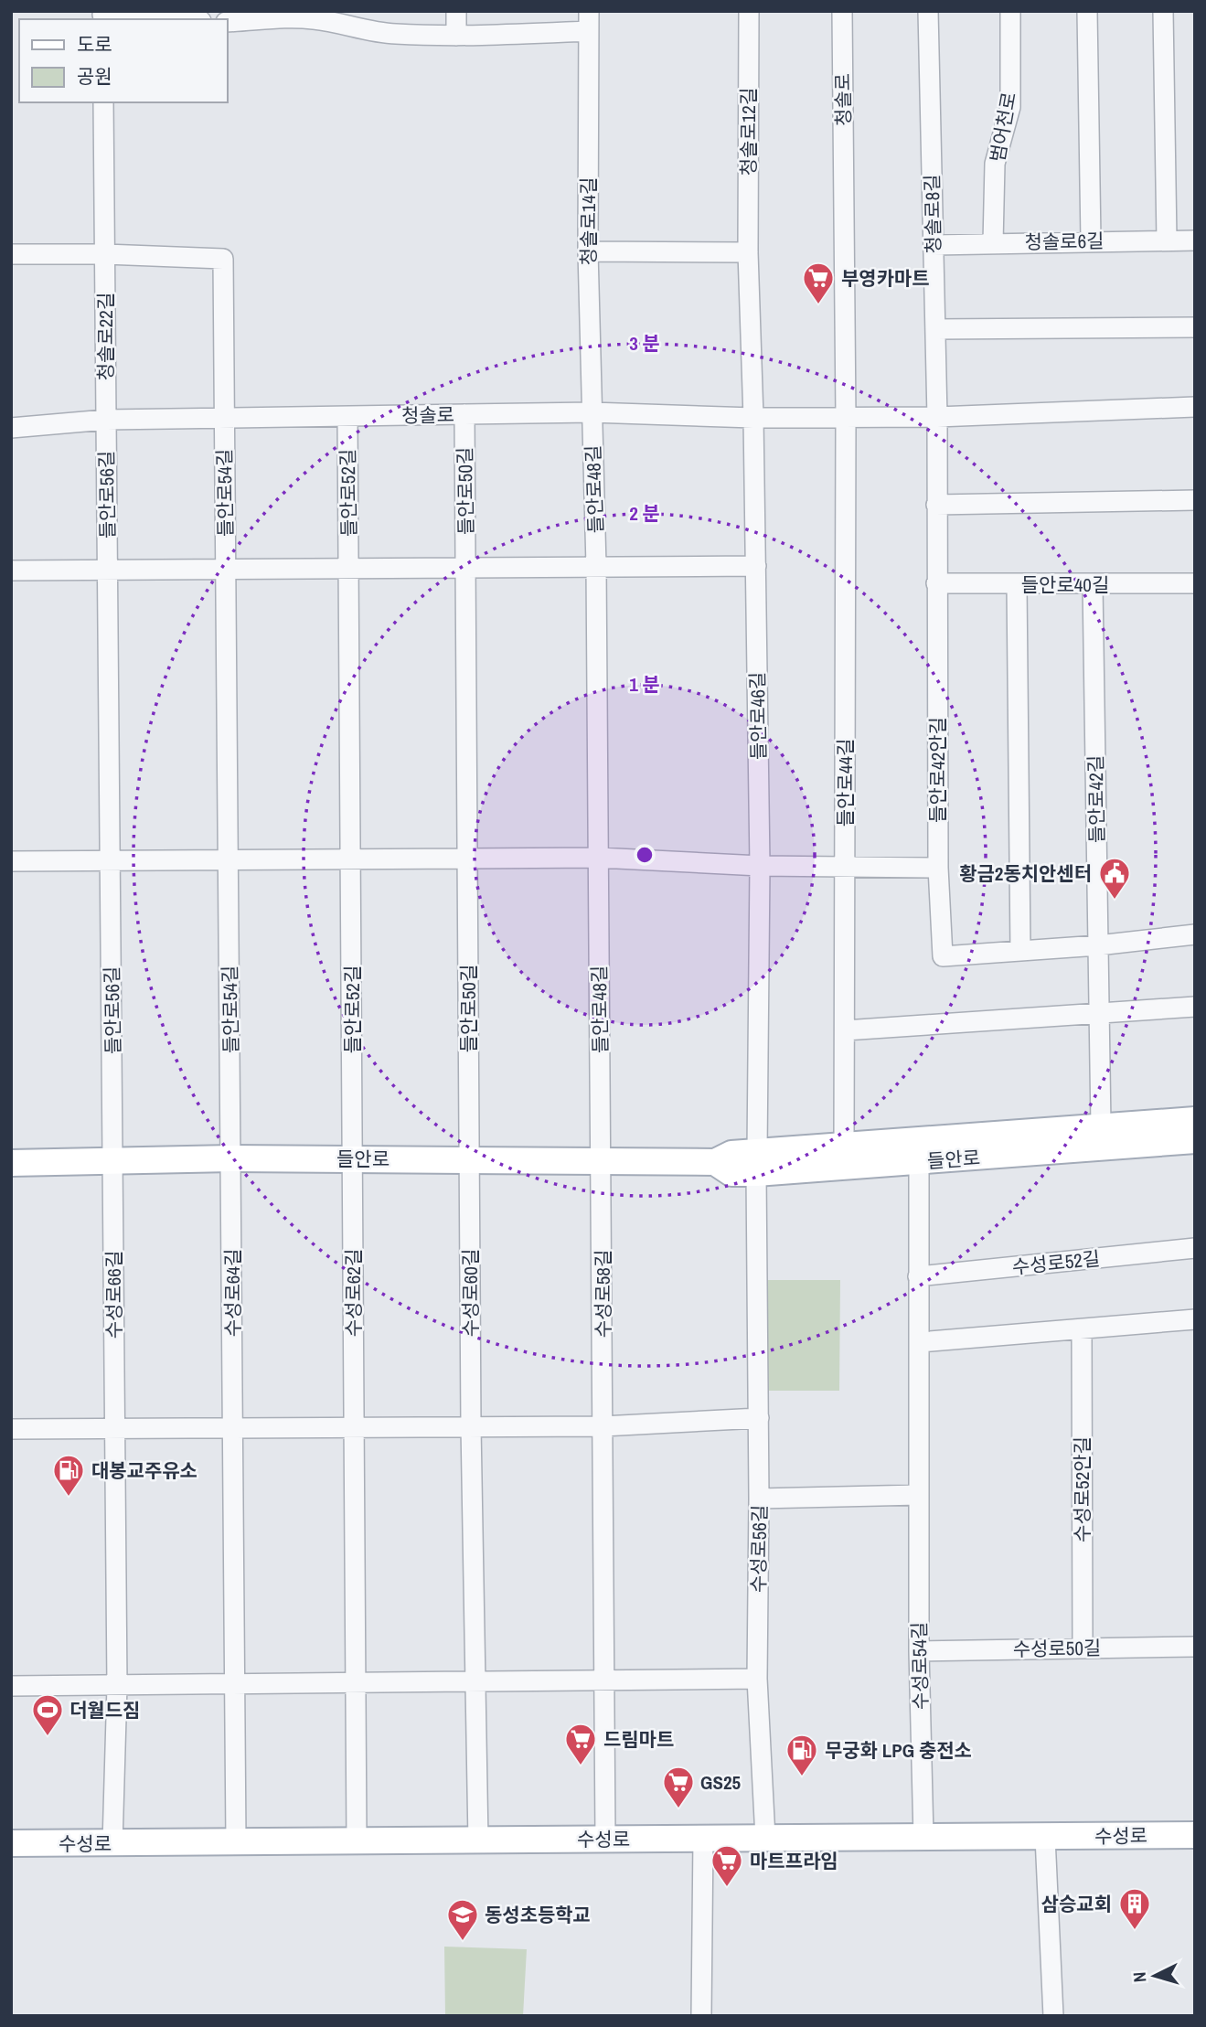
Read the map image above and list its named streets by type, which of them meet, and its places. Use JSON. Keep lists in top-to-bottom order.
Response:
{
  "streets": {
    "main road": ["들안로", "수성로"],
    "street": [
      "청솔로",
      "범어천로",
      "청솔로12길",
      "청솔로8길",
      "청솔로14길",
      "청솔로6길",
      "청솔로22길",
      "들안로48길",
      "들안로50길",
      "들안로54길",
      "들안로52길",
      "들안로56길",
      "들안로40길",
      "들안로46길",
      "들안로42안길",
      "들안로44길",
      "들안로42길",
      "수성로52길",
      "수성로64길",
      "수성로62길",
      "수성로60길",
      "수성로58길",
      "수성로66길",
      "수성로52안길",
      "수성로56길",
      "수성로50길",
      "수성로54길"
    ]
  },
  "crossings": [
    ["청솔로", "청솔로12길"],
    ["청솔로", "청솔로8길"],
    ["청솔로", "청솔로14길"],
    ["청솔로", "청솔로22길"],
    ["청솔로", "들안로48길"],
    ["청솔로", "들안로50길"],
    ["청솔로", "들안로54길"],
    ["청솔로", "들안로52길"],
    ["청솔로", "들안로56길"],
    ["청솔로", "들안로46길"],
    ["청솔로", "들안로42안길"],
    ["청솔로", "들안로44길"],
    ["범어천로", "청솔로6길"],
    ["청솔로12길", "들안로46길"],
    ["청솔로8길", "청솔로6길"],
    ["청솔로8길", "들안로42안길"],
    ["청솔로14길", "들안로48길"],
    ["청솔로22길", "들안로54길"],
    ["청솔로22길", "들안로56길"],
    ["들안로48길", "들안로"],
    ["들안로48길", "수성로58길"],
    ["들안로50길", "들안로"],
    ["들안로50길", "수성로60길"],
    ["들안로54길", "들안로"],
    ["들안로54길", "수성로64길"],
    ["들안로52길", "들안로"],
    ["들안로52길", "수성로62길"],
    ["들안로56길", "들안로"],
    ["들안로56길", "수성로66길"],
    ["들안로40길", "들안로42안길"],
    ["들안로40길", "들안로42길"],
    ["들안로46길", "들안로"],
    ["들안로46길", "수성로56길"],
    ["들안로42안길", "들안로42길"],
    ["들안로44길", "들안로"],
    ["들안로42길", "들안로"],
    ["들안로", "수성로64길"],
    ["들안로", "수성로62길"],
    ["들안로", "수성로60길"],
    ["들안로", "수성로58길"],
    ["들안로", "수성로66길"],
    ["들안로", "수성로56길"],
    ["들안로", "수성로54길"],
    ["수성로52길", "수성로54길"],
    ["수성로64길", "수성로"],
    ["수성로62길", "수성로"],
    ["수성로60길", "수성로"],
    ["수성로58길", "수성로"],
    ["수성로66길", "수성로"],
    ["수성로52안길", "수성로50길"],
    ["수성로56길", "수성로"],
    ["수성로50길", "수성로54길"],
    ["수성로54길", "수성로"]
  ],
  "places": {
    "supermarket": [
      "부영카마트",
      "드림마트",
      "GS25",
      "마트프라임"
    ],
    "public building": ["황금2동치안센터"],
    "fuel station": ["대봉교주유소", "무궁화 LPG 충전소"],
    "sports": ["더월드짐"],
    "building": ["삼승교회"],
    "school or university": ["동성초등학교"]
  },
  "legend": ["도로", "공원"],
  "north": "left",
  "rings": ["3 분", "2 분", "1 분"]
}
